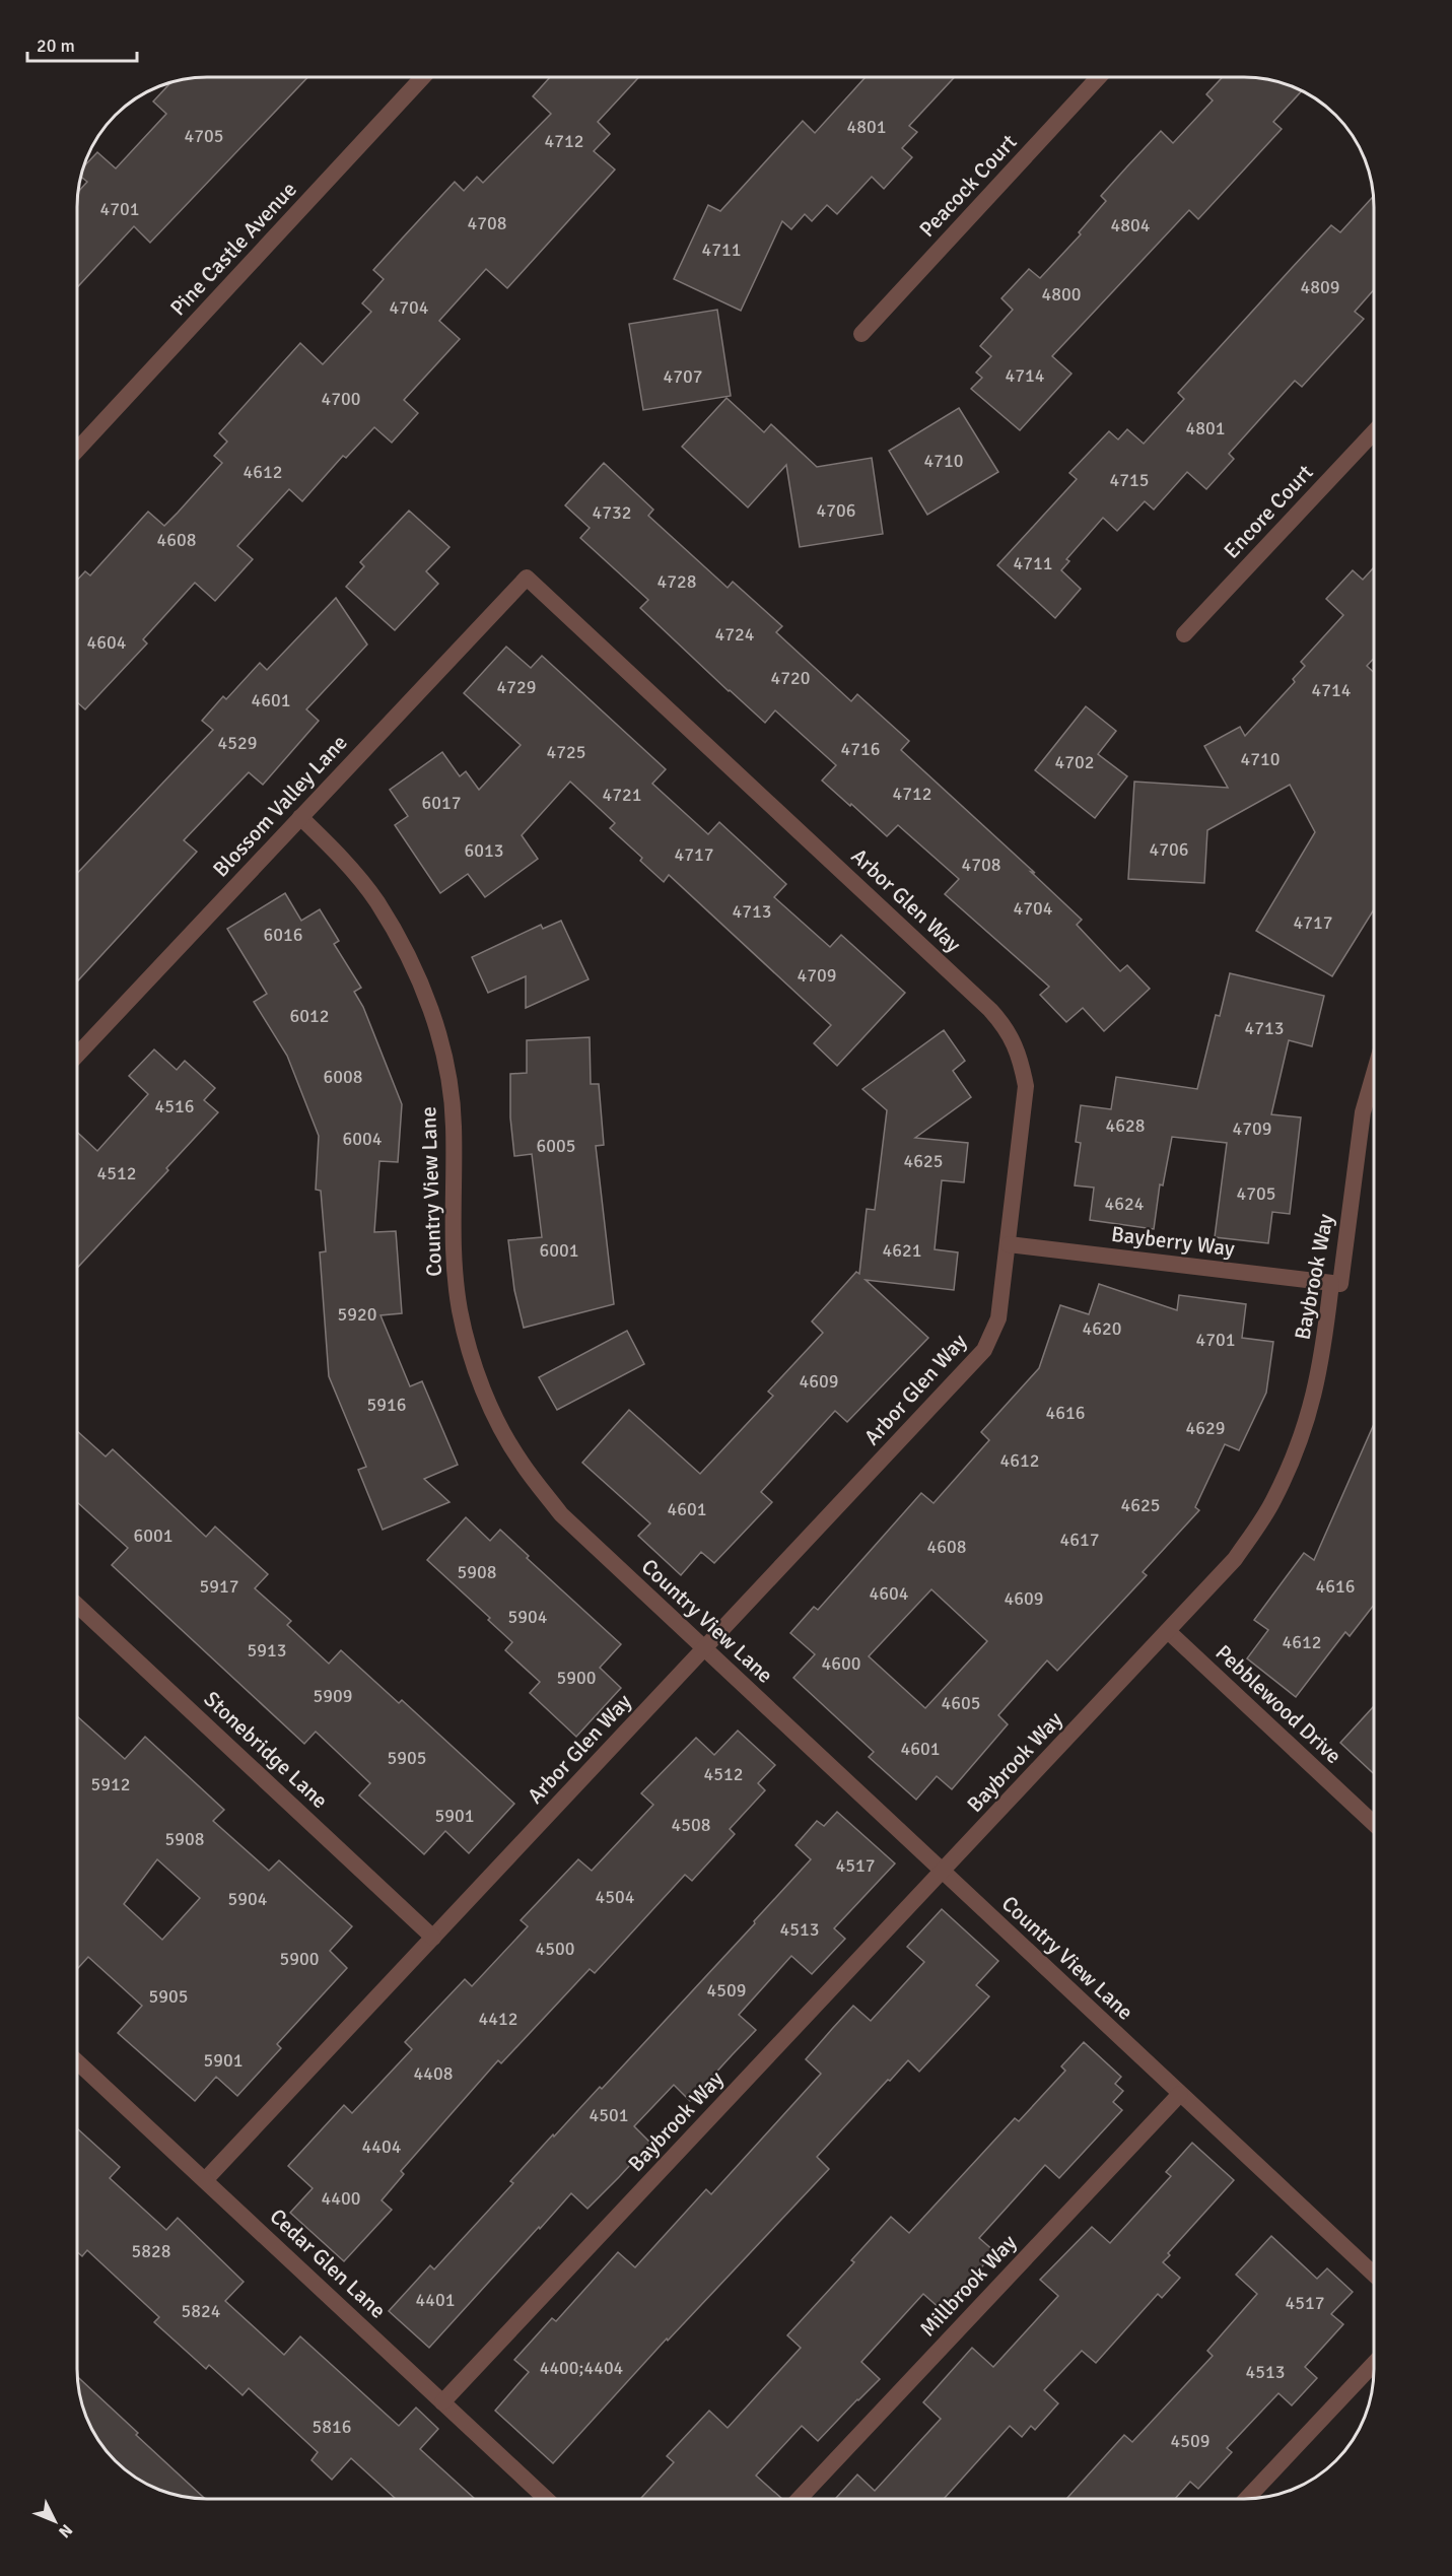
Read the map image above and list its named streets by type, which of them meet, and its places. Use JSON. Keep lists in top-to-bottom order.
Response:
{
  "streets": {
    "street": [
      "Peacock Court",
      "Pine Castle Avenue",
      "Encore Court",
      "Blossom Valley Lane",
      "Arbor Glen Way",
      "Country View Lane",
      "Bayberry Way",
      "Baybrook Way",
      "Pebblewood Drive",
      "Stonebridge Lane",
      "Cedar Glen Lane",
      "Millbrook Way"
    ]
  },
  "crossings": [
    ["Blossom Valley Lane", "Arbor Glen Way"],
    ["Blossom Valley Lane", "Country View Lane"],
    ["Arbor Glen Way", "Country View Lane"],
    ["Arbor Glen Way", "Bayberry Way"],
    ["Arbor Glen Way", "Stonebridge Lane"],
    ["Arbor Glen Way", "Cedar Glen Lane"],
    ["Country View Lane", "Baybrook Way"],
    ["Country View Lane", "Millbrook Way"],
    ["Bayberry Way", "Baybrook Way"],
    ["Baybrook Way", "Pebblewood Drive"],
    ["Baybrook Way", "Cedar Glen Lane"]
  ],
  "house_numbers": [
    "4801",
    "4705",
    "4712",
    "4701",
    "4708",
    "4804",
    "4711",
    "4809",
    "4800",
    "4704",
    "4714",
    "4707",
    "4700",
    "4801",
    "4710",
    "4612",
    "4715",
    "4706",
    "4732",
    "4608",
    "4711",
    "4728",
    "4724",
    "4604",
    "4720",
    "4729",
    "4714",
    "4601",
    "4529",
    "4716",
    "4725",
    "4710",
    "4702",
    "4712",
    "4721",
    "6017",
    "4706",
    "6013",
    "4717",
    "4708",
    "4704",
    "4713",
    "4717",
    "6016",
    "4709",
    "6012",
    "4713",
    "6008",
    "4516",
    "4628",
    "4709",
    "6004",
    "6005",
    "4625",
    "4512",
    "4705",
    "4624",
    "6001",
    "4621",
    "5920",
    "4620",
    "4701",
    "4609",
    "5916",
    "4616",
    "4629",
    "4612",
    "4625",
    "4601",
    "6001",
    "4617",
    "4608",
    "5908",
    "5917",
    "4616",
    "4604",
    "4609",
    "5904",
    "4612",
    "5913",
    "4600",
    "5900",
    "5909",
    "4605",
    "4601",
    "5905",
    "4512",
    "5912",
    "5901",
    "4508",
    "5908",
    "4517",
    "4504",
    "5904",
    "4513",
    "4500",
    "5900",
    "4509",
    "5905",
    "4412",
    "5901",
    "4408",
    "4501",
    "4404",
    "4400",
    "5828",
    "4401",
    "4517",
    "5824",
    "4400;4404",
    "4513",
    "5816",
    "4509"
  ],
  "scale_bar": "20 m",
  "north": "bottom right"
}
